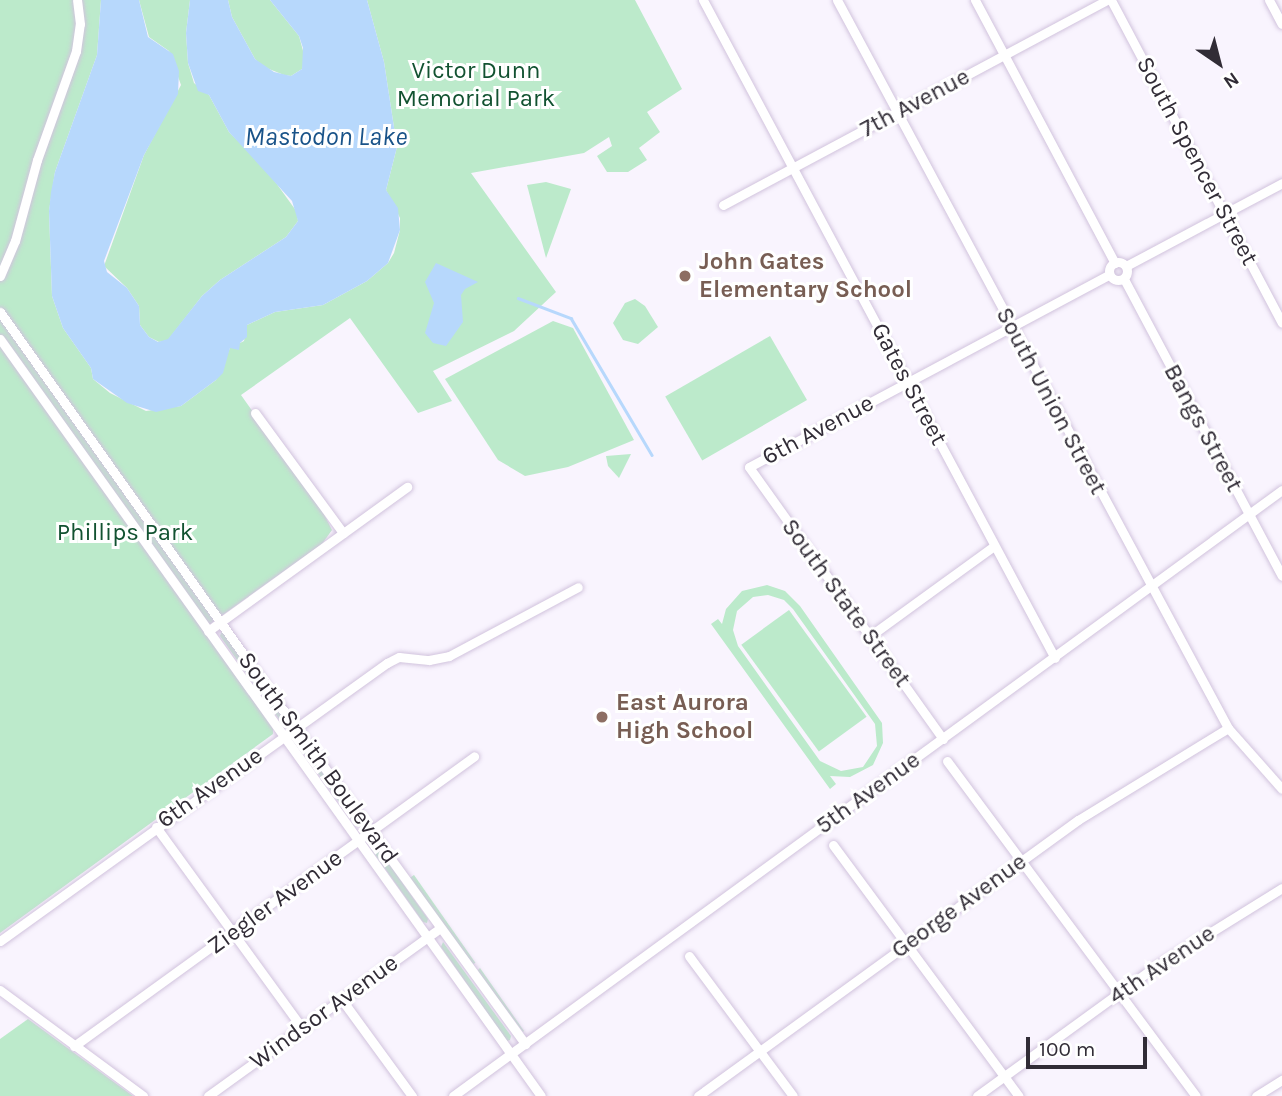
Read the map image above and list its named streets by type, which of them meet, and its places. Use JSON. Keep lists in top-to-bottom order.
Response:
{
  "streets": {
    "street": [
      "7th Avenue",
      "South Spencer Street",
      "Gates Street",
      "South Union Street",
      "Bangs Street",
      "6th Avenue",
      "South State Street",
      "South Smith Boulevard",
      "5th Avenue",
      "Ziegler Avenue",
      "George Avenue",
      "4th Avenue",
      "Windsor Avenue"
    ]
  },
  "crossings": [
    ["7th Avenue", "South Spencer Street"],
    ["7th Avenue", "Gates Street"],
    ["7th Avenue", "South Union Street"],
    ["Gates Street", "6th Avenue"],
    ["Gates Street", "5th Avenue"],
    ["South Union Street", "6th Avenue"],
    ["South Union Street", "5th Avenue"],
    ["South Union Street", "George Avenue"],
    ["Bangs Street", "5th Avenue"],
    ["6th Avenue", "South State Street"],
    ["6th Avenue", "South Smith Boulevard"],
    ["South State Street", "5th Avenue"],
    ["South Smith Boulevard", "5th Avenue"],
    ["South Smith Boulevard", "Ziegler Avenue"],
    ["South Smith Boulevard", "Windsor Avenue"]
  ],
  "water": ["Mastodon Lake"],
  "parks": ["Victor Dunn Memorial Park", "Phillips Park"],
  "places": ["John Gates Elementary School", "East Aurora High School"],
  "scale_bar": "100 m",
  "north": "bottom right"
}
